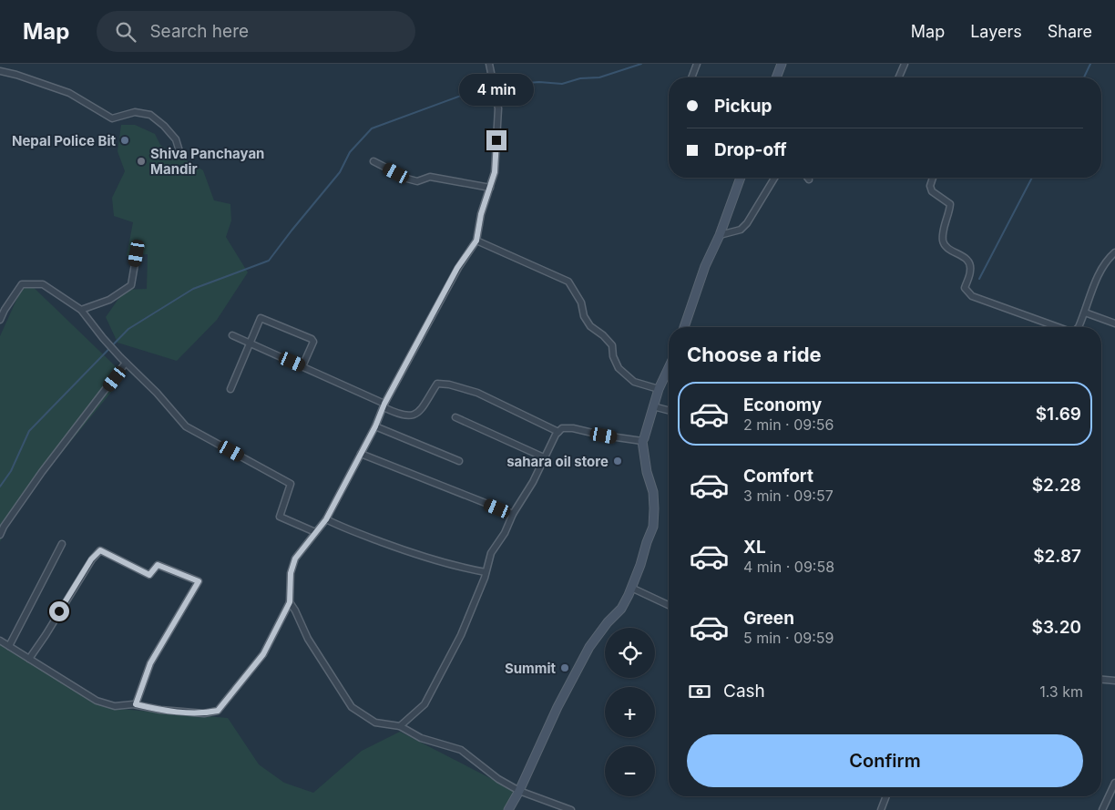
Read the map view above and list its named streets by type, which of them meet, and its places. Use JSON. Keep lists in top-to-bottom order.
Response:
{
  "places": [
    "Nepal Police Bit",
    "Shiva Panchayan Mandir",
    "sahara oil store",
    "Summit"
  ],
  "page": {
    "header": "Map",
    "search": "Search here",
    "nav": ["Map", "Layers", "Share"],
    "bubble": "4 min",
    "banner": ["Pickup", "Drop-off"],
    "heading": "Choose a ride",
    "list": [
      {
        "name": "Economy",
        "note": "2 min · 09:56",
        "value": "$1.69"
      },
      {
        "name": "Comfort",
        "note": "3 min · 09:57",
        "value": "$2.28"
      },
      {
        "name": "XL",
        "note": "4 min · 09:58",
        "value": "$2.87"
      },
      {
        "name": "Green",
        "note": "5 min · 09:59",
        "value": "$3.20"
      }
    ],
    "map_buttons": ["+", "−"],
    "pay": ["Cash", "1.3 km"],
    "buttons": "Confirm"
  }
}
